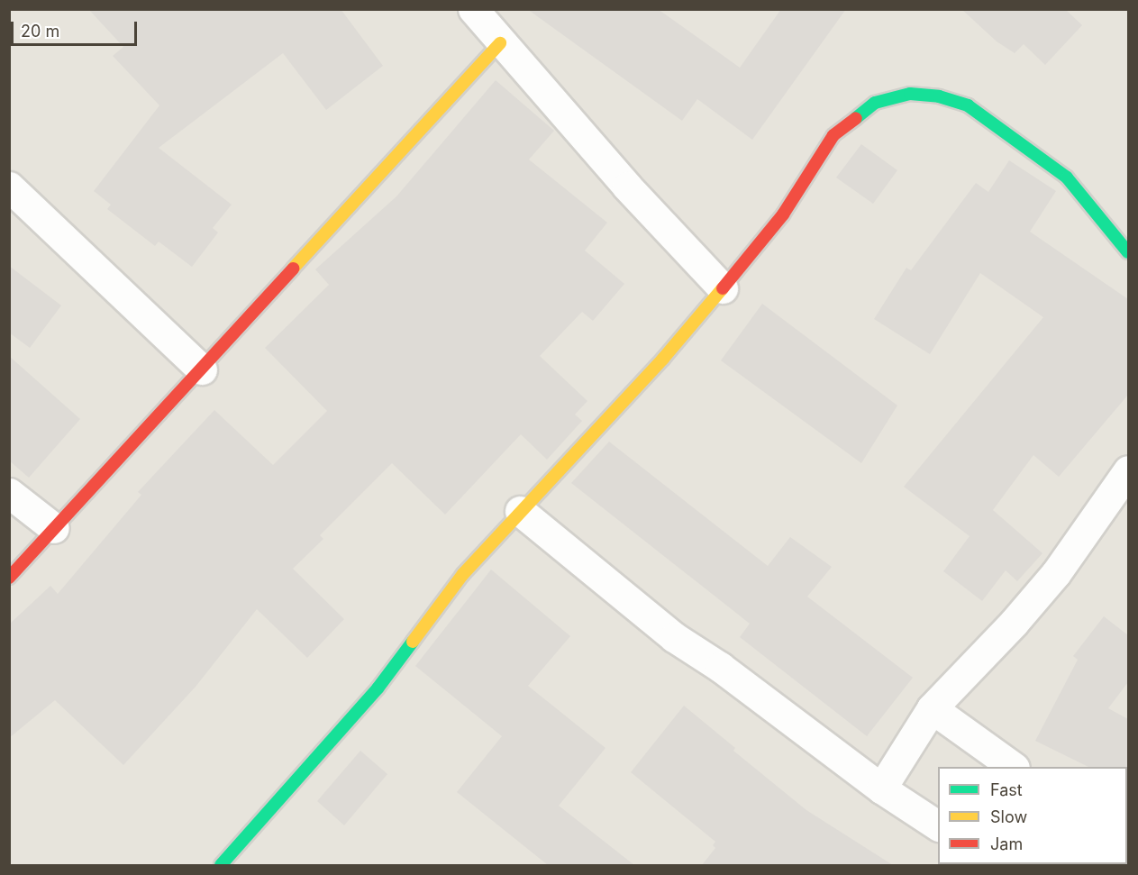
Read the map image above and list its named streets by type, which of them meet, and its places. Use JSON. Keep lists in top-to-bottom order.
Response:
{
  "legend": ["Fast", "Slow", "Jam"],
  "scale_bar": "20 m"
}
